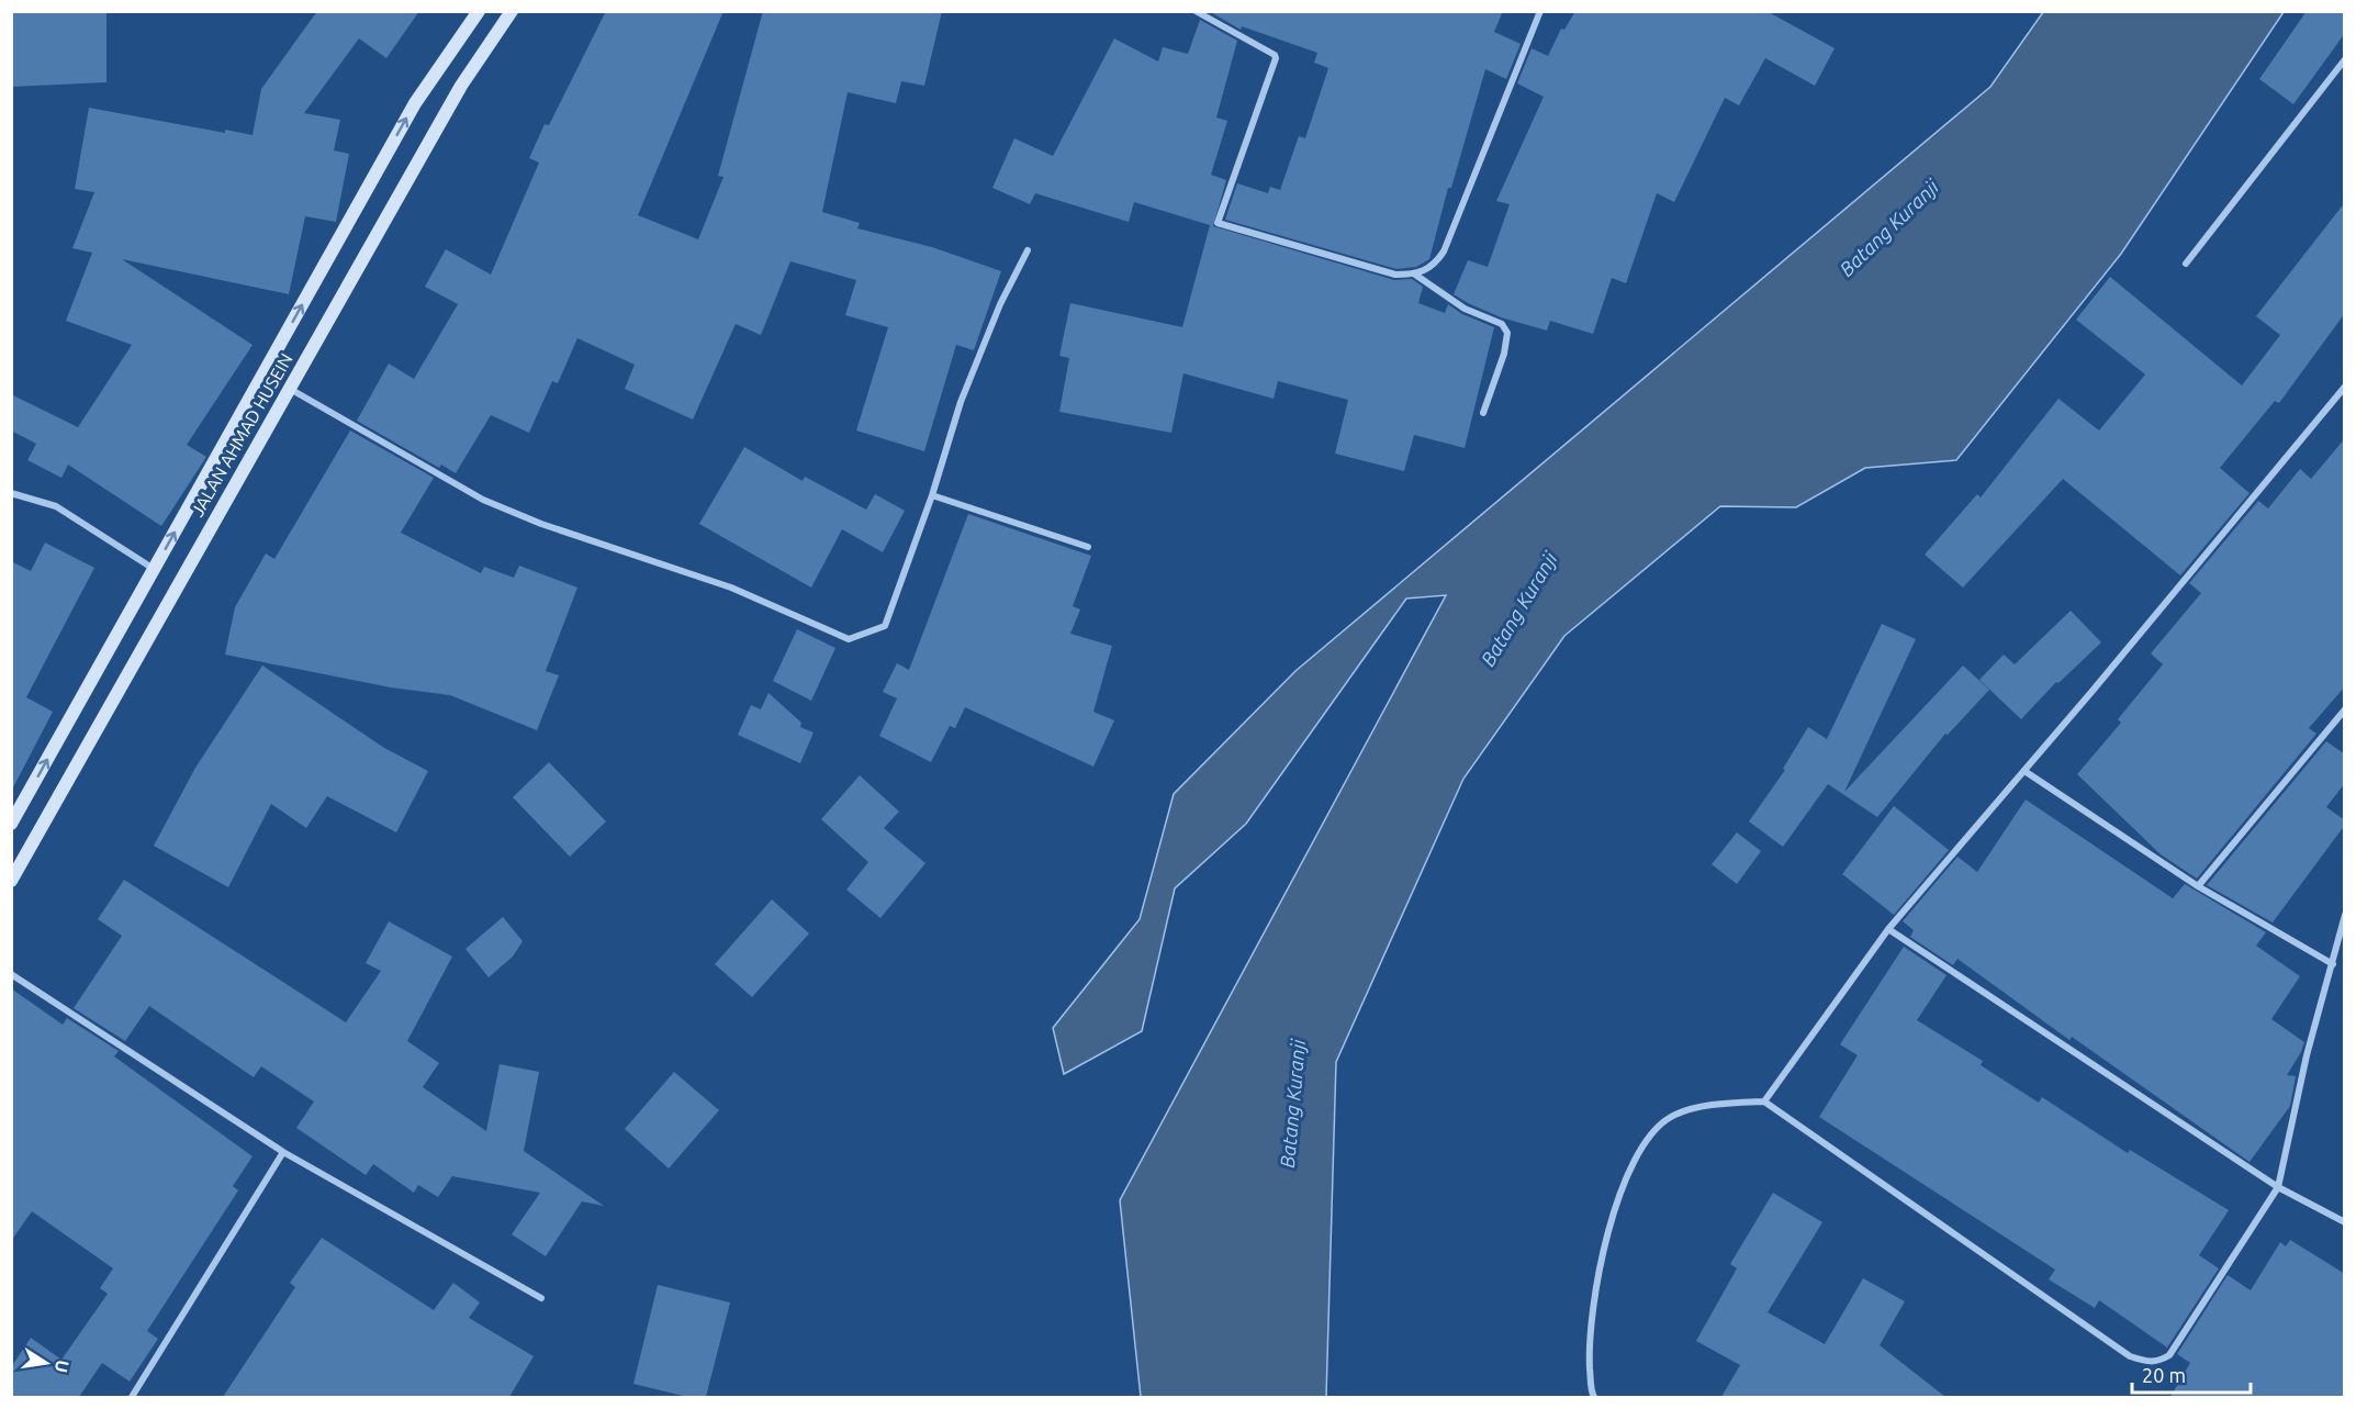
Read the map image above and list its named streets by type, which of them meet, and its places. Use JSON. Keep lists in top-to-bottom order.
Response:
{
  "streets": {
    "main road": ["JALAN AHMAD HUSEIN"]
  },
  "water": ["Batang Kuranji"],
  "scale_bar": "20 m",
  "north": "right"
}
